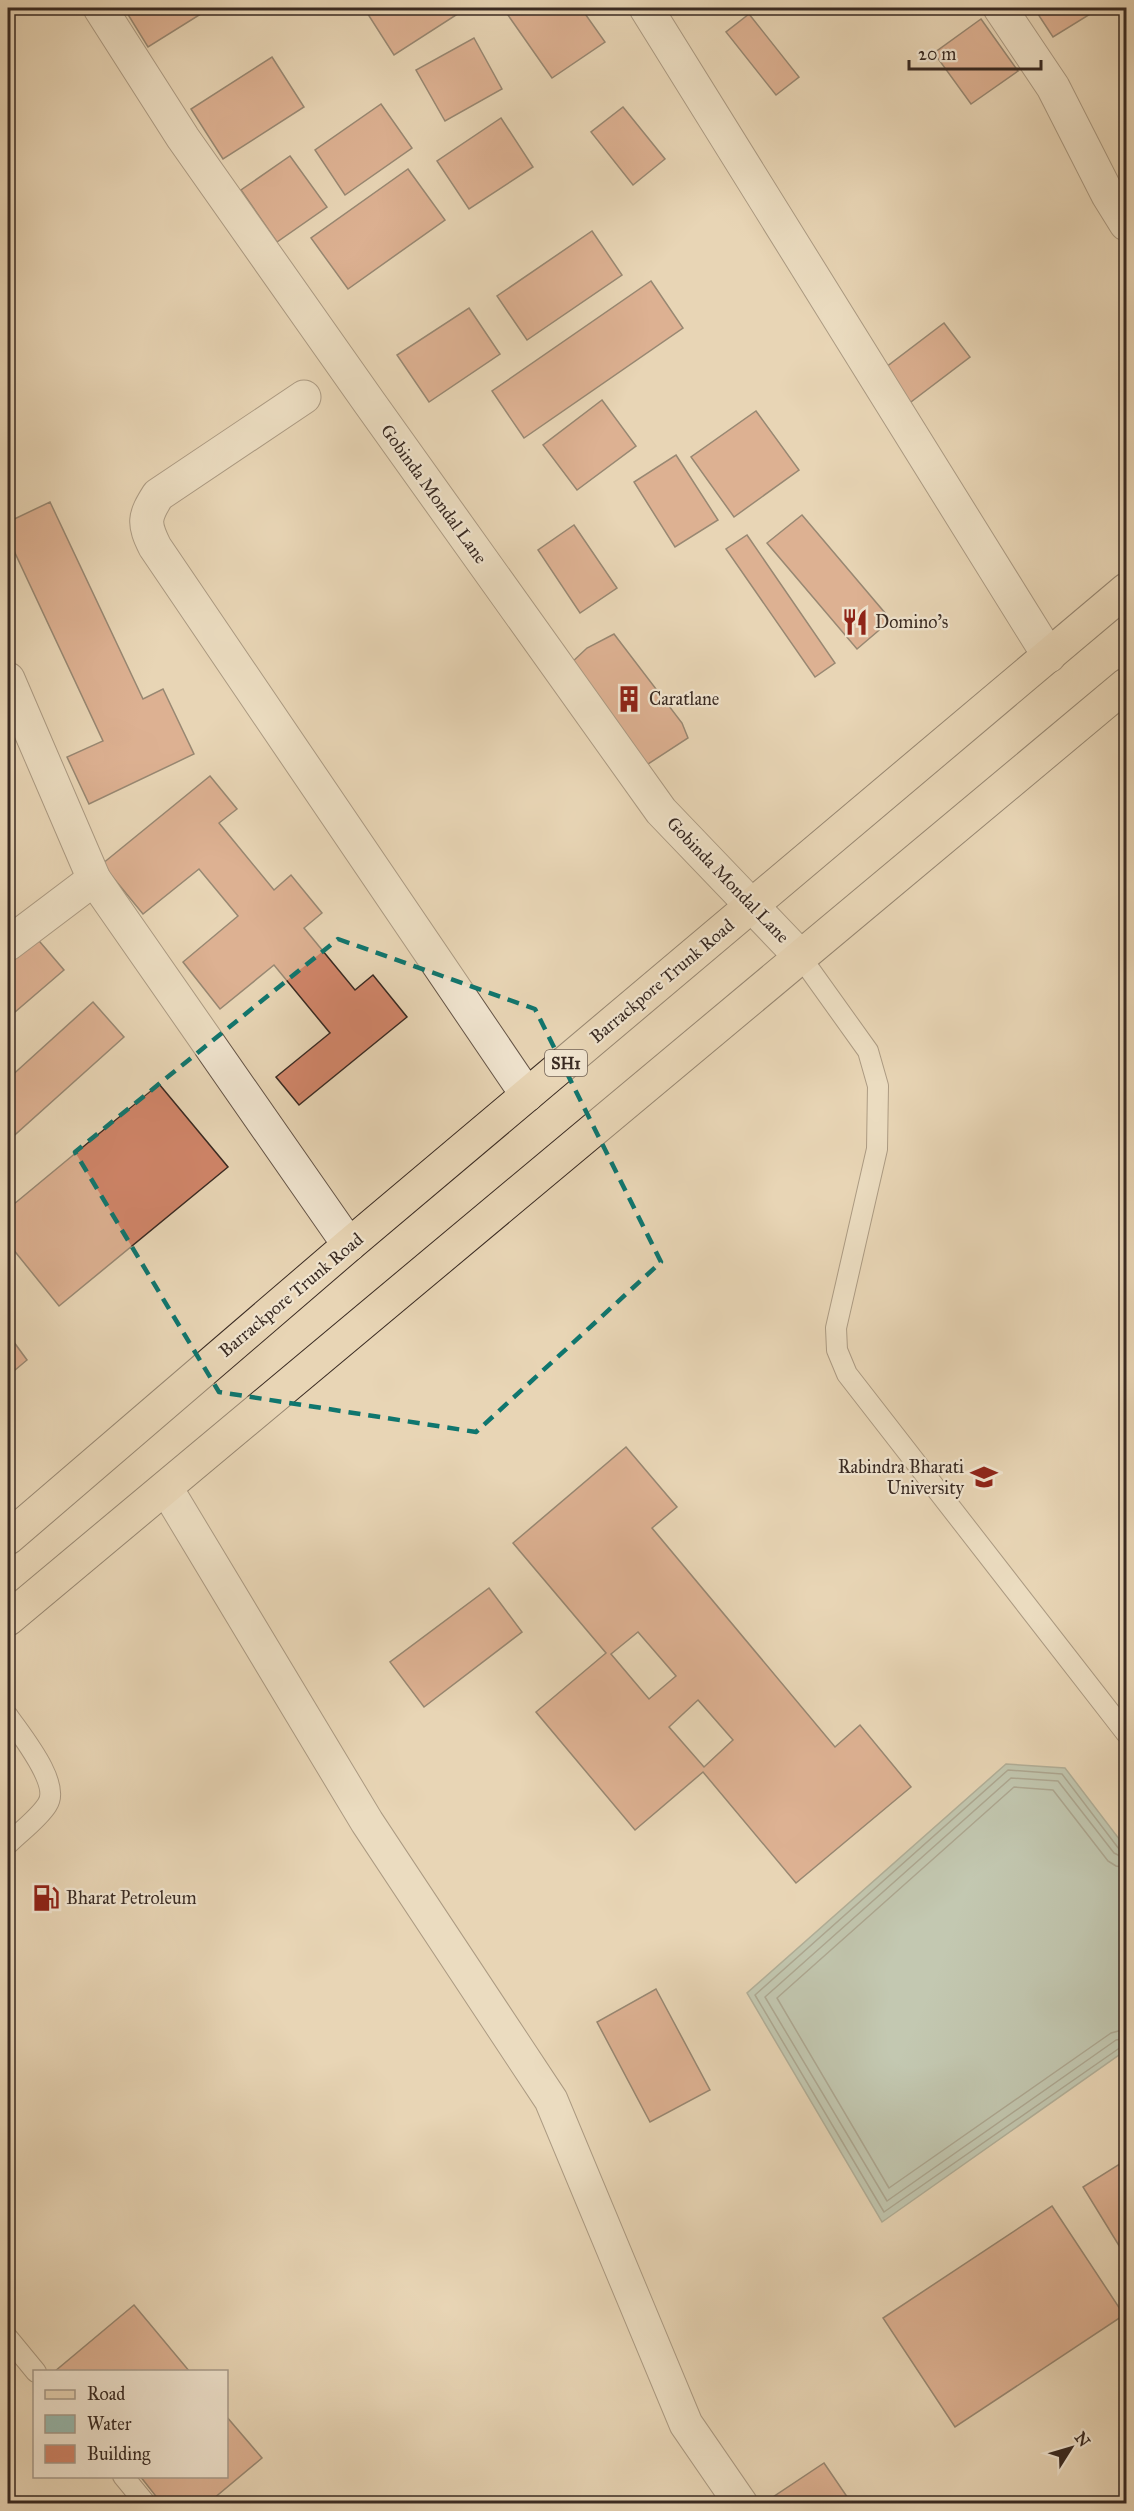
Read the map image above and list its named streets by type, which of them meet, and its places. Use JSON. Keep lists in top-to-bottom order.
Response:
{
  "streets": {
    "main road": ["Barrackpore Trunk Road", "SH1"],
    "street": ["Gobinda Mondal Lane"]
  },
  "crossings": [
    ["Gobinda Mondal Lane", "Barrackpore Trunk Road"]
  ],
  "places": {
    "restaurant": ["Domino's"],
    "building": ["Caratlane"],
    "school or university": ["Rabindra Bharati University"],
    "fuel station": ["Bharat Petroleum"]
  },
  "legend": ["Road", "Water", "Building"],
  "scale_bar": "20 m",
  "north": "top right"
}
